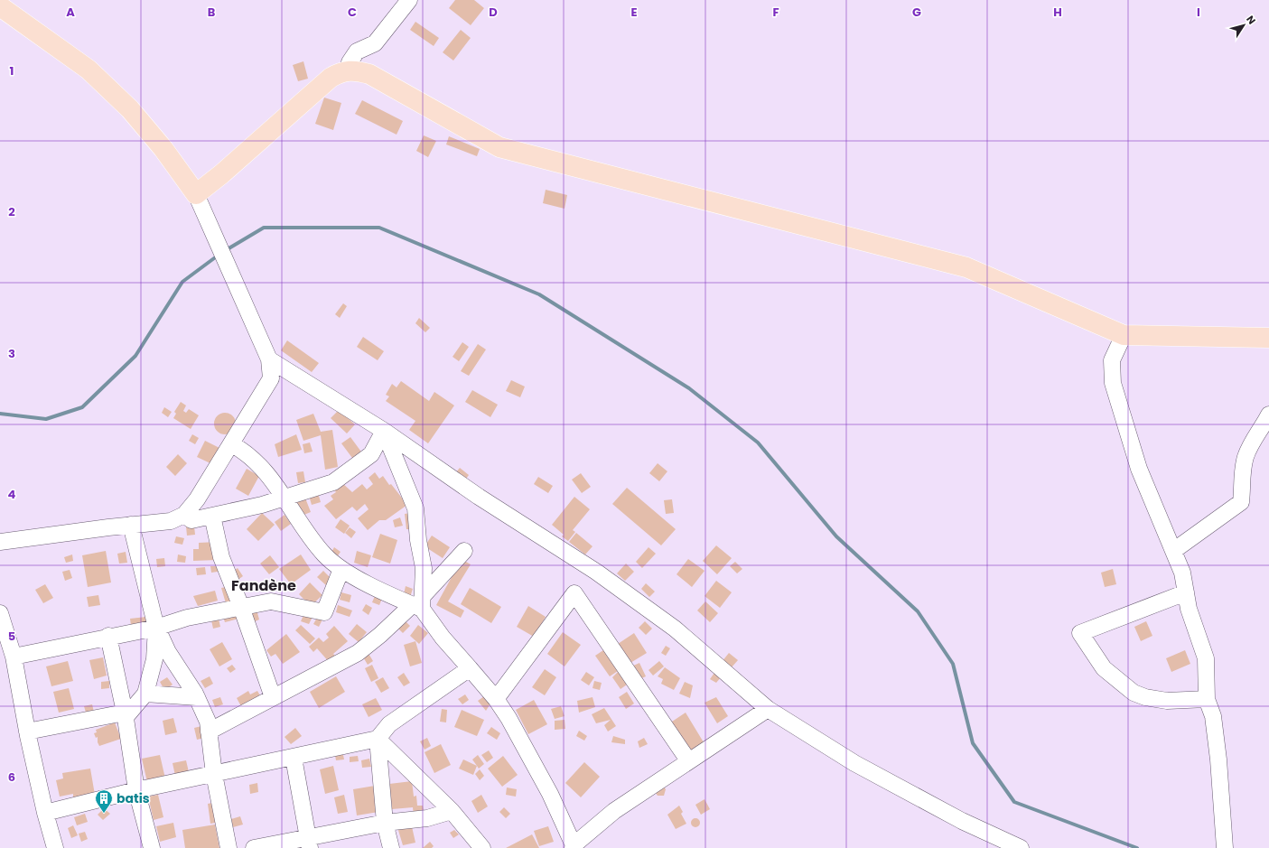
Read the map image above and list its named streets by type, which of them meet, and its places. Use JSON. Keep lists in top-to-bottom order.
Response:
{
  "districts": ["Fandène"],
  "places": {
    "building": ["batis"]
  },
  "north": "top right",
  "grid": {
    "columns": [
      "A",
      "B",
      "C",
      "D",
      "E",
      "F",
      "G",
      "H",
      "I"
    ],
    "rows": [
      "1",
      "2",
      "3",
      "4",
      "5",
      "6"
    ]
  }
}
